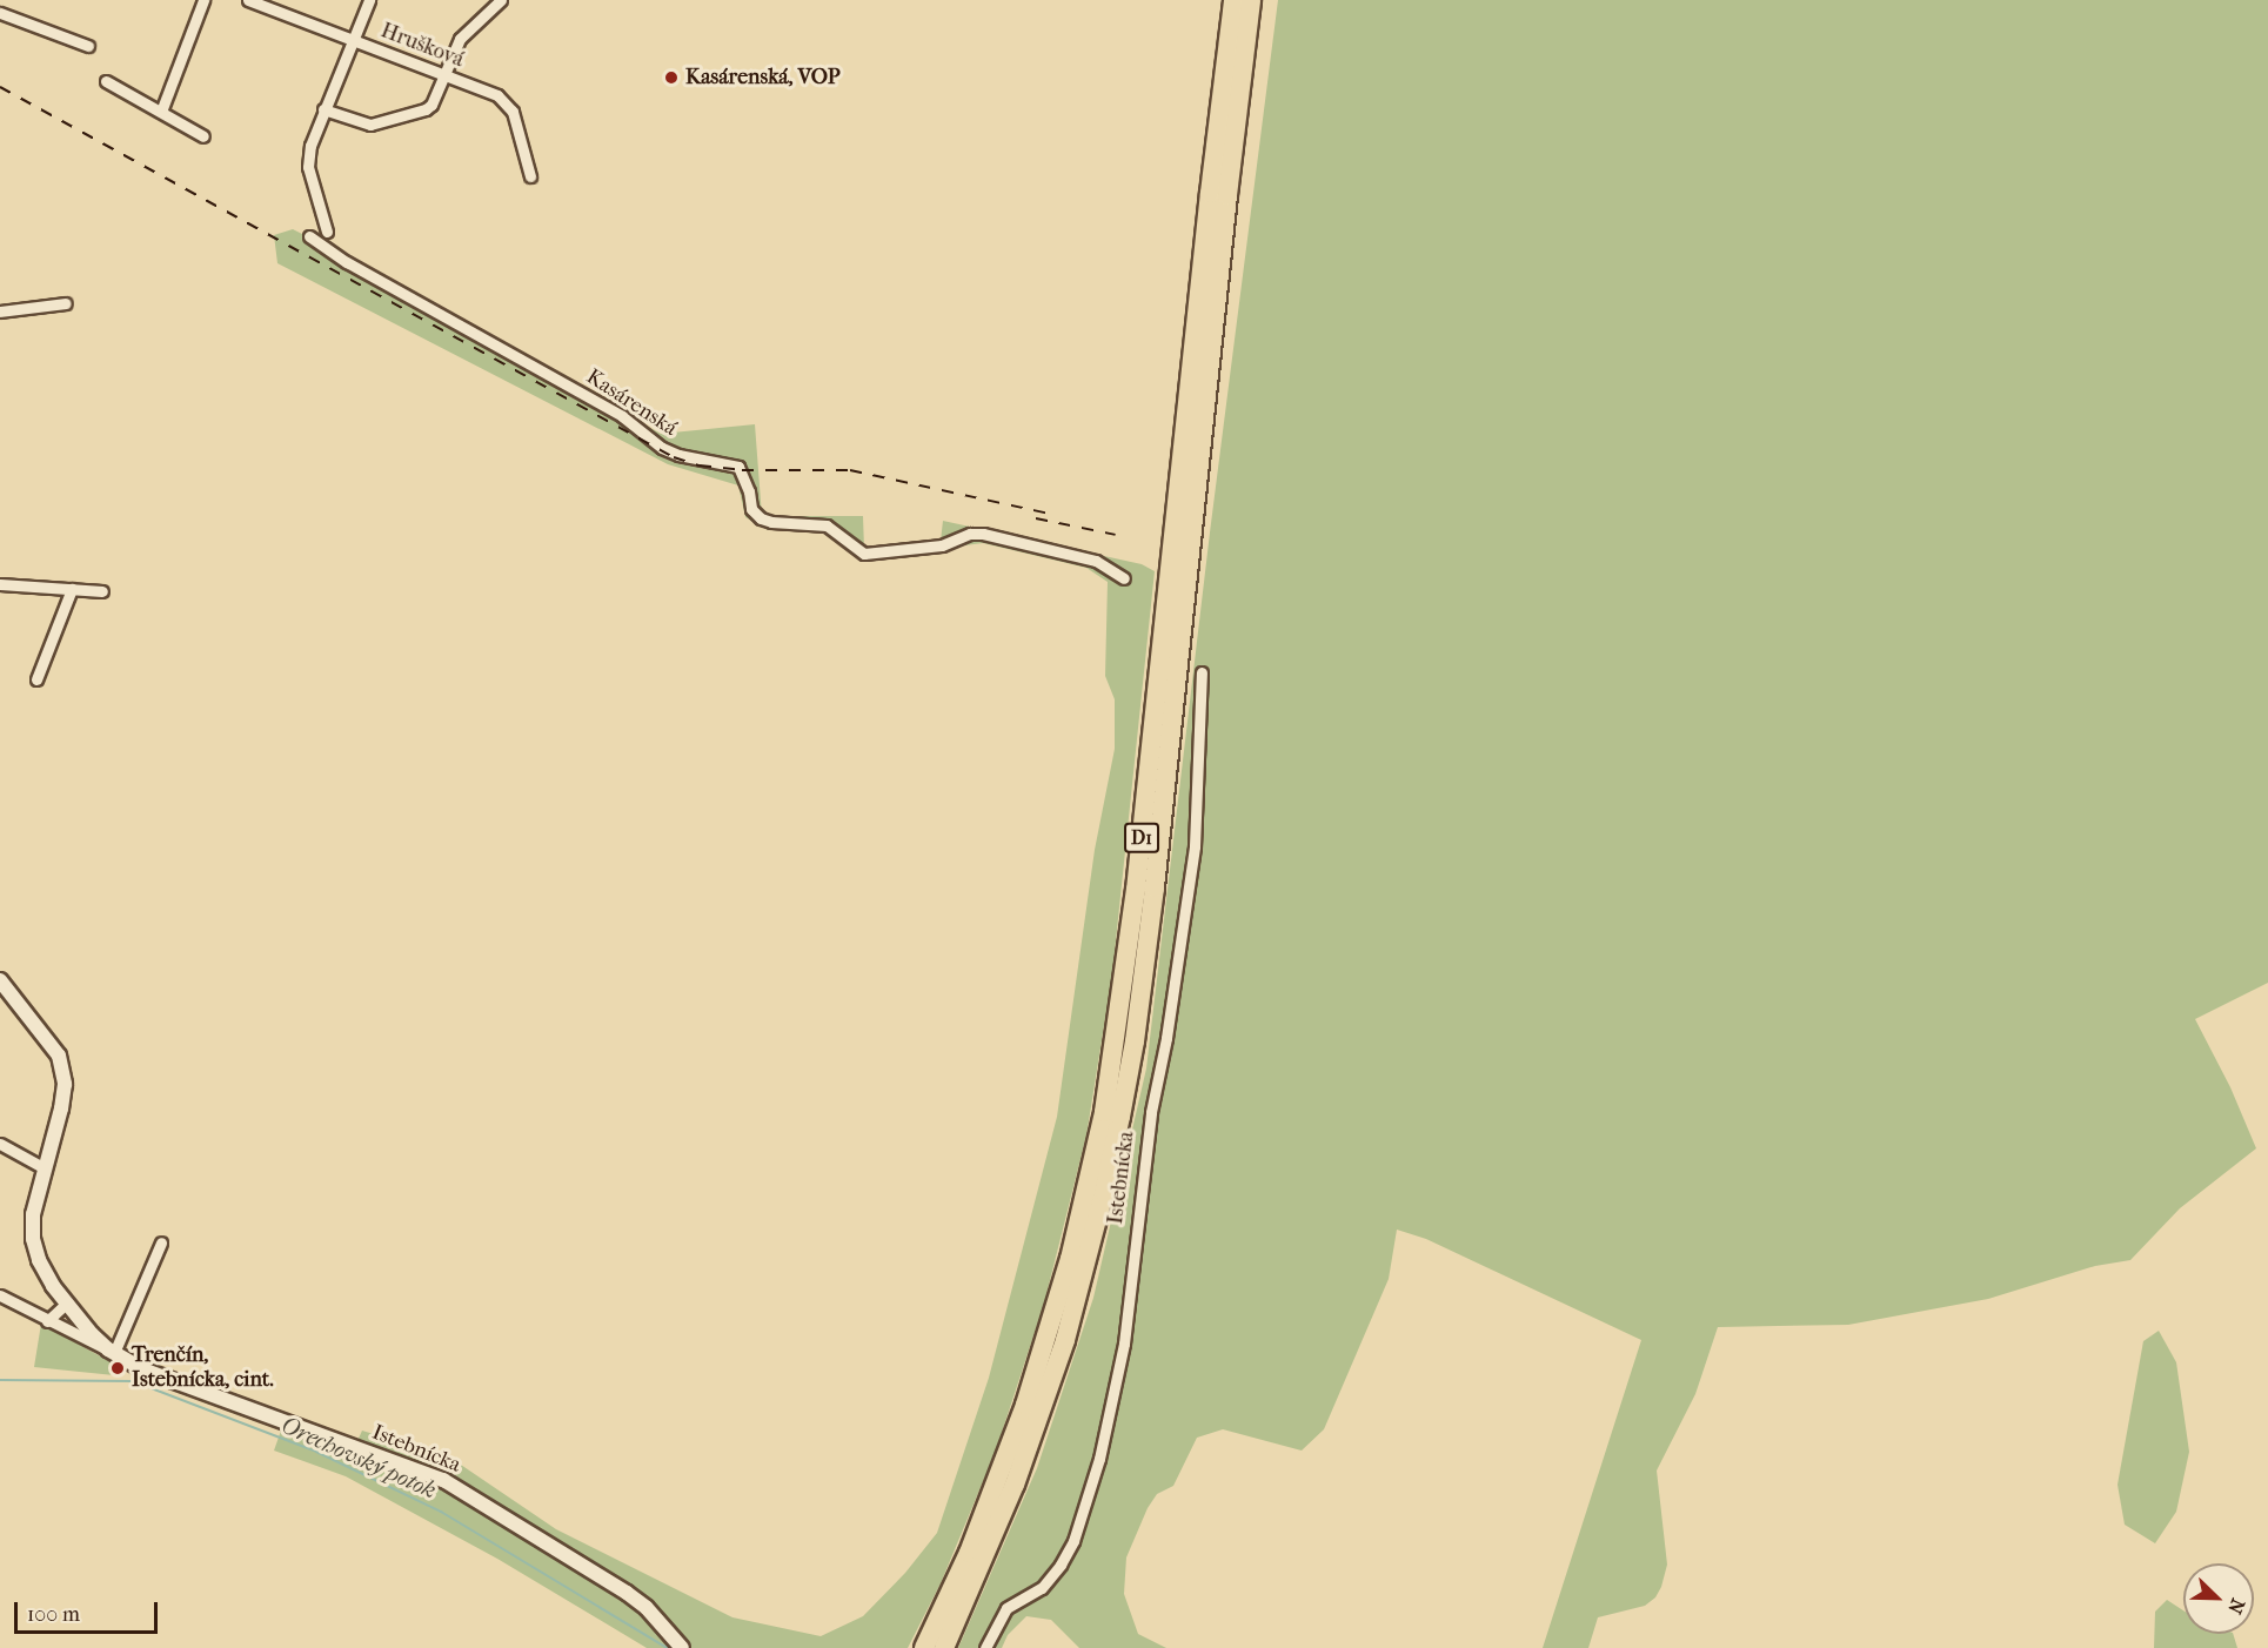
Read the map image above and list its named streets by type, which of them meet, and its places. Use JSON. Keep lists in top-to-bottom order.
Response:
{
  "streets": {
    "highway": ["D1"],
    "street": ["Hrušková", "Kasárenská", "Istebnícka"]
  },
  "water": ["Orechovský potok"],
  "places": ["Kasárenská, VOP", "Trenčín, Istebnícka, cint."],
  "scale_bar": "100 m",
  "north": "bottom right"
}
